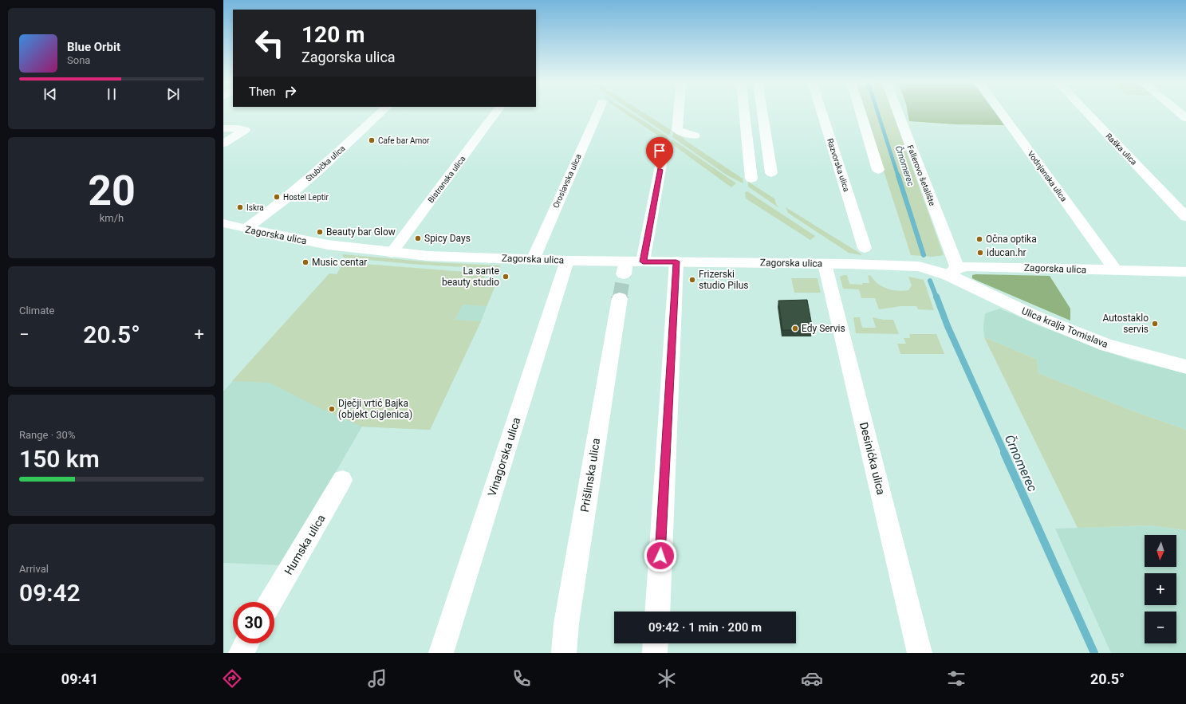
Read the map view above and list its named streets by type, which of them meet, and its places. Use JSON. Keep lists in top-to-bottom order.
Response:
{
  "streets": {
    "street": [
      "Raška ulica",
      "Stubička ulica",
      "Razvorska ulica",
      "Fallerovo šetalište",
      "Vodnjanska ulica",
      "Bistranska ulica",
      "Oroslavska ulica",
      "Zagorska ulica",
      "Ulica kralja Tomislava",
      "Vinagorska ulica",
      "Desinićka ulica",
      "Prišlinska ulica",
      "Humska ulica"
    ]
  },
  "crossings": [
    ["Stubička ulica", "Zagorska ulica"],
    ["Fallerovo šetalište", "Zagorska ulica"],
    ["Fallerovo šetalište", "Ulica kralja Tomislava"],
    ["Vodnjanska ulica", "Zagorska ulica"],
    ["Bistranska ulica", "Zagorska ulica"],
    ["Oroslavska ulica", "Zagorska ulica"],
    ["Zagorska ulica", "Ulica kralja Tomislava"],
    ["Zagorska ulica", "Vinagorska ulica"],
    ["Zagorska ulica", "Desinićka ulica"]
  ],
  "water": ["Črnomerec"],
  "places": [
    "Cafe bar Amor",
    "Hostel Leptir",
    "Iskra",
    "Beauty bar Glow",
    "Spicy Days",
    "Očna optika",
    "iducan.hr",
    "Music centar",
    "La sante beauty studio",
    "Frizerski studio Pilus",
    "Autostaklo servis",
    "Edy Servis",
    "Dječji vrtić Bajka (objekt Ciglenica)"
  ],
  "north": "bottom",
  "page": {
    "turn": ["120 m", "Zagorska ulica"],
    "song": ["Blue Orbit", "Sona"],
    "then": "Then",
    "tile": [
      ["20", "km/h"],
      "Climate",
      ["Range · 30%", "150 km"],
      ["Arrival", "09:42"]
    ],
    "heat": ["−", "20.5°", "+"],
    "map_buttons": ["+", "−"],
    "limit": "30",
    "trip": "09:42 · 1 min · 200 m",
    "tabs": ["09:41", "20.5°"]
  }
}
